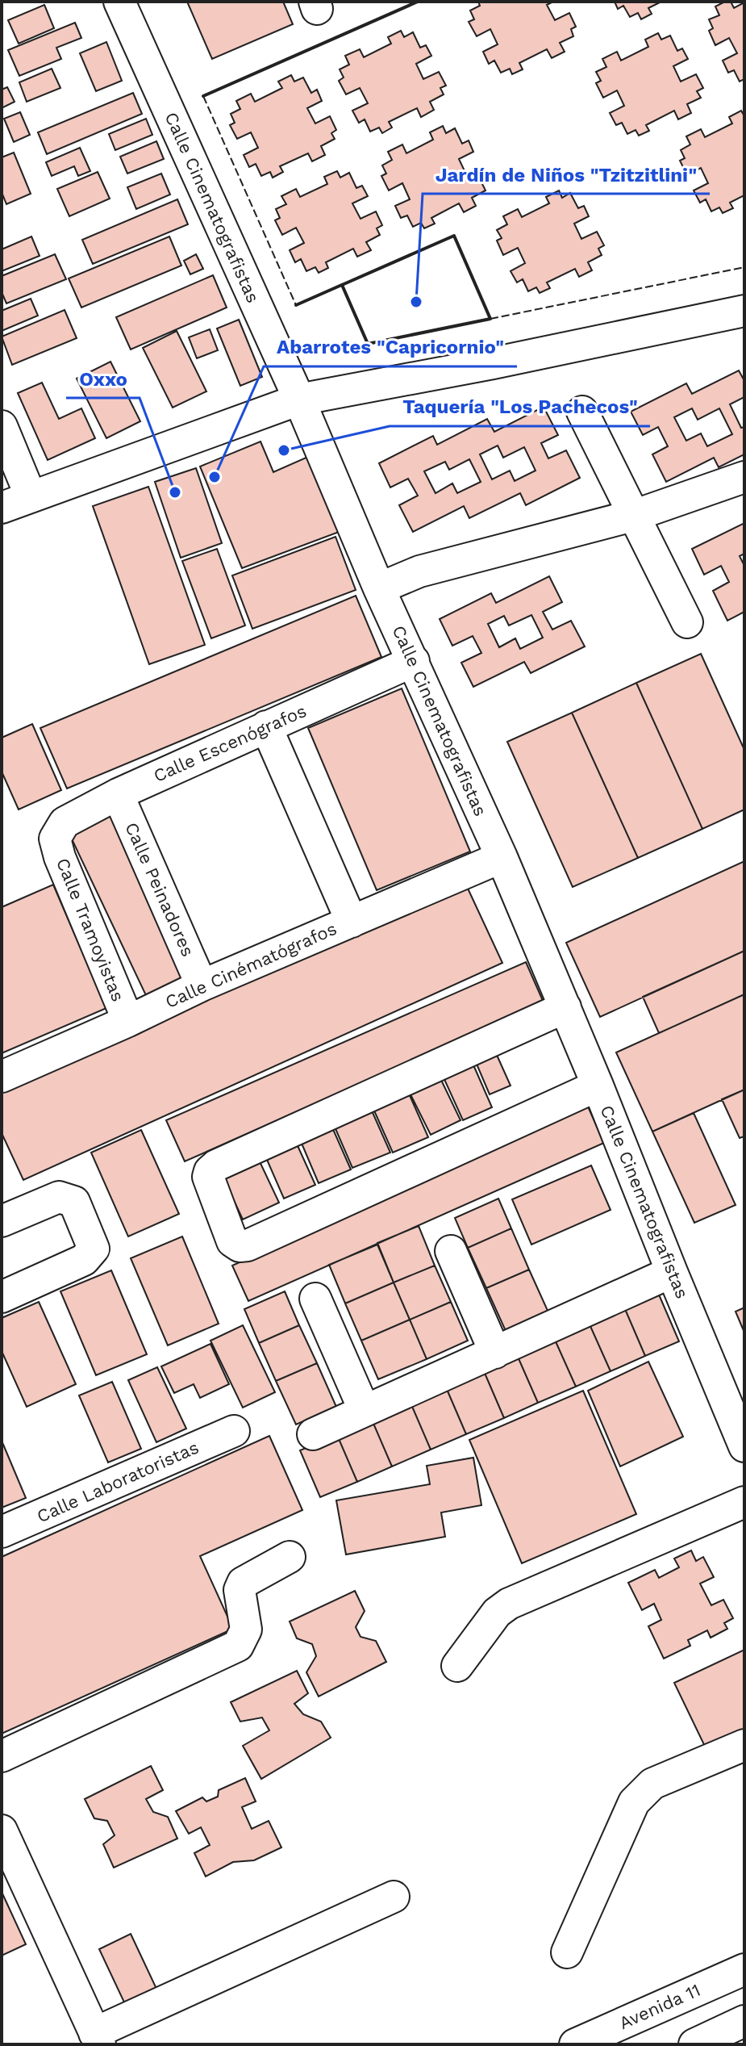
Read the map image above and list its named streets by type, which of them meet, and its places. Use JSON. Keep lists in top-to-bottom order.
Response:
{
  "streets": {
    "street": [
      "Calle Cinematografistas",
      "Calle Escenógrafos",
      "Calle Peinadores",
      "Calle Tramoyistas",
      "Calle Cinématógrafos",
      "Calle Laboratoristas",
      "Avenida 11"
    ]
  },
  "crossings": [
    ["Calle Cinematografistas", "Calle Escenógrafos"],
    ["Calle Cinematografistas", "Calle Cinématógrafos"],
    ["Calle Escenógrafos", "Calle Peinadores"],
    ["Calle Escenógrafos", "Calle Tramoyistas"],
    ["Calle Peinadores", "Calle Cinématógrafos"],
    ["Calle Tramoyistas", "Calle Cinématógrafos"]
  ],
  "places": [
    "Jardín de Niños \"Tzitzitlini\"",
    "Taquería \"Los Pachecos\"",
    "Abarrotes \"Capricornio\"",
    "Oxxo"
  ]
}
